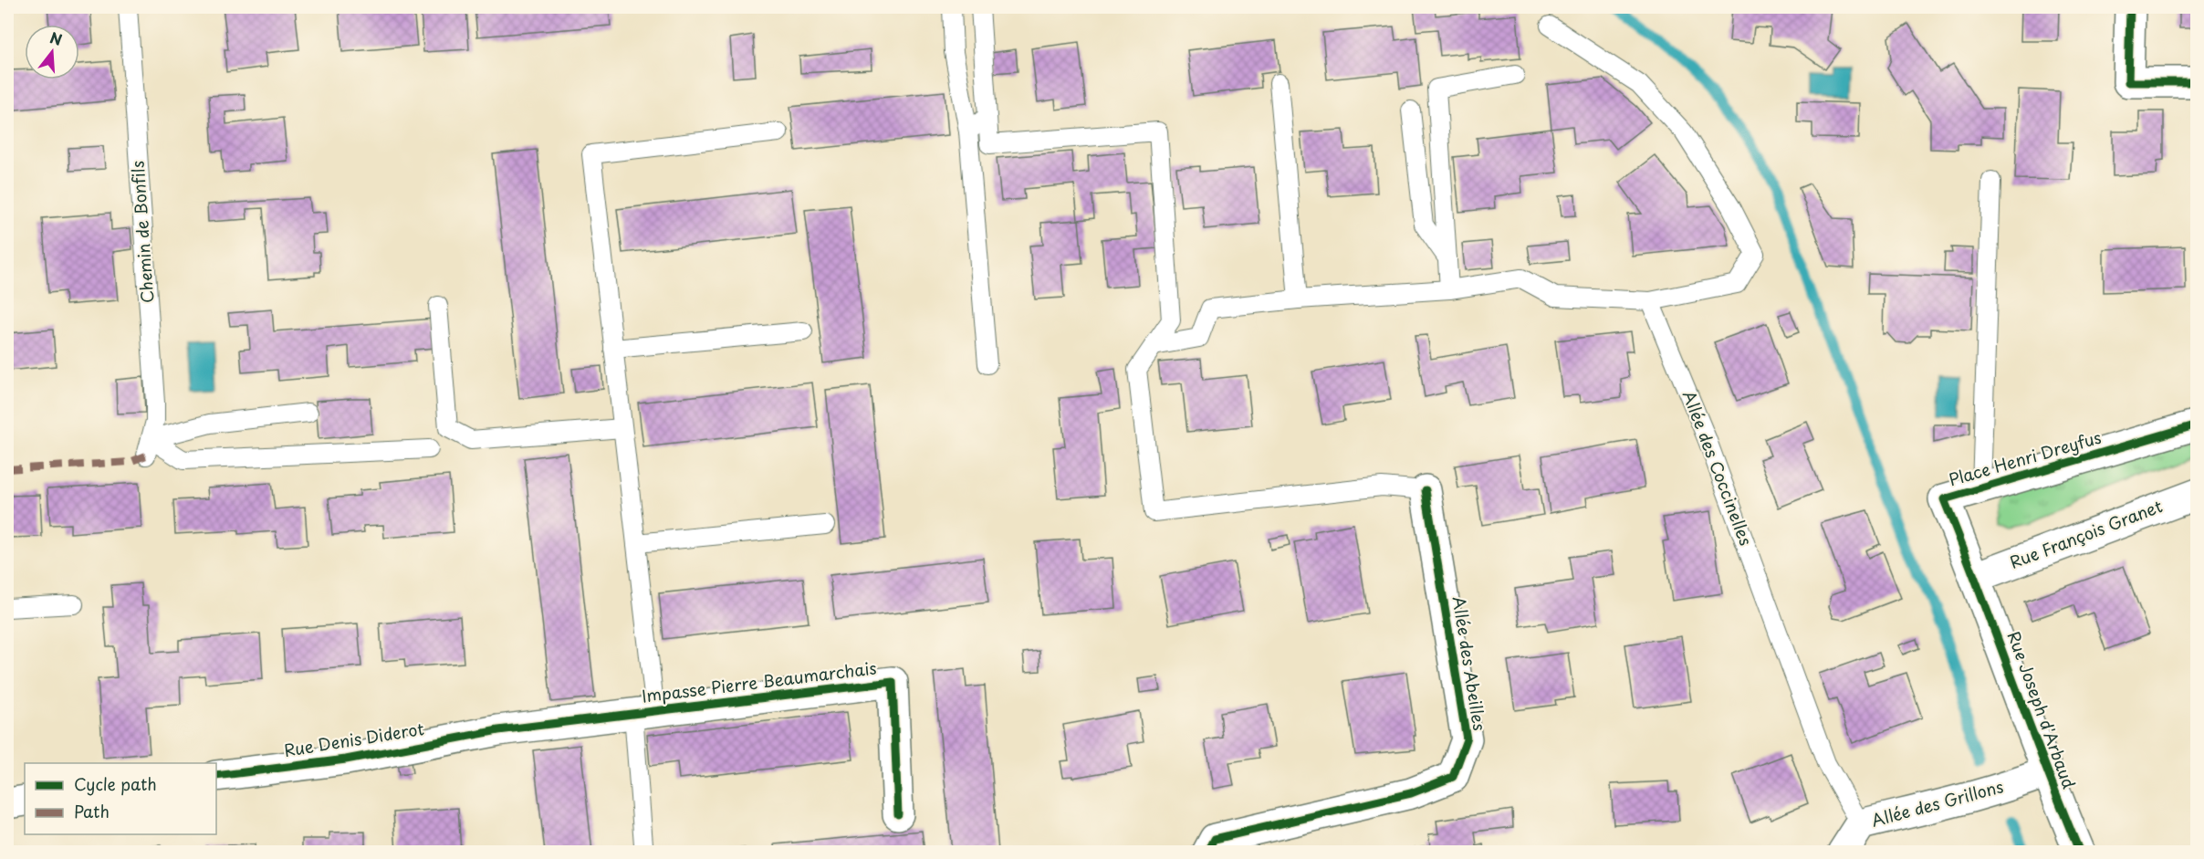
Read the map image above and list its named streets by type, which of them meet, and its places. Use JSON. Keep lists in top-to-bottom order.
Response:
{
  "streets": {
    "street": [
      "Place Henri Dreyfus",
      "Rue François Granet",
      "Allée des Abeilles",
      "Impasse Pierre Beaumarchais",
      "Rue Joseph d'Arbaud",
      "Rue Denis Diderot",
      "Allée des Grillons"
    ],
    "lane": ["Chemin de Bonfils", "Allée des Coccinelles"]
  },
  "crossings": [
    ["Place Henri Dreyfus", "Rue François Granet"],
    ["Place Henri Dreyfus", "Rue Joseph d'Arbaud"],
    ["Allée des Coccinelles", "Allée des Grillons"],
    ["Rue François Granet", "Rue Joseph d'Arbaud"],
    ["Impasse Pierre Beaumarchais", "Rue Denis Diderot"],
    ["Rue Joseph d'Arbaud", "Allée des Grillons"]
  ],
  "legend": ["Cycle path", "Path"],
  "north": "top"
}
